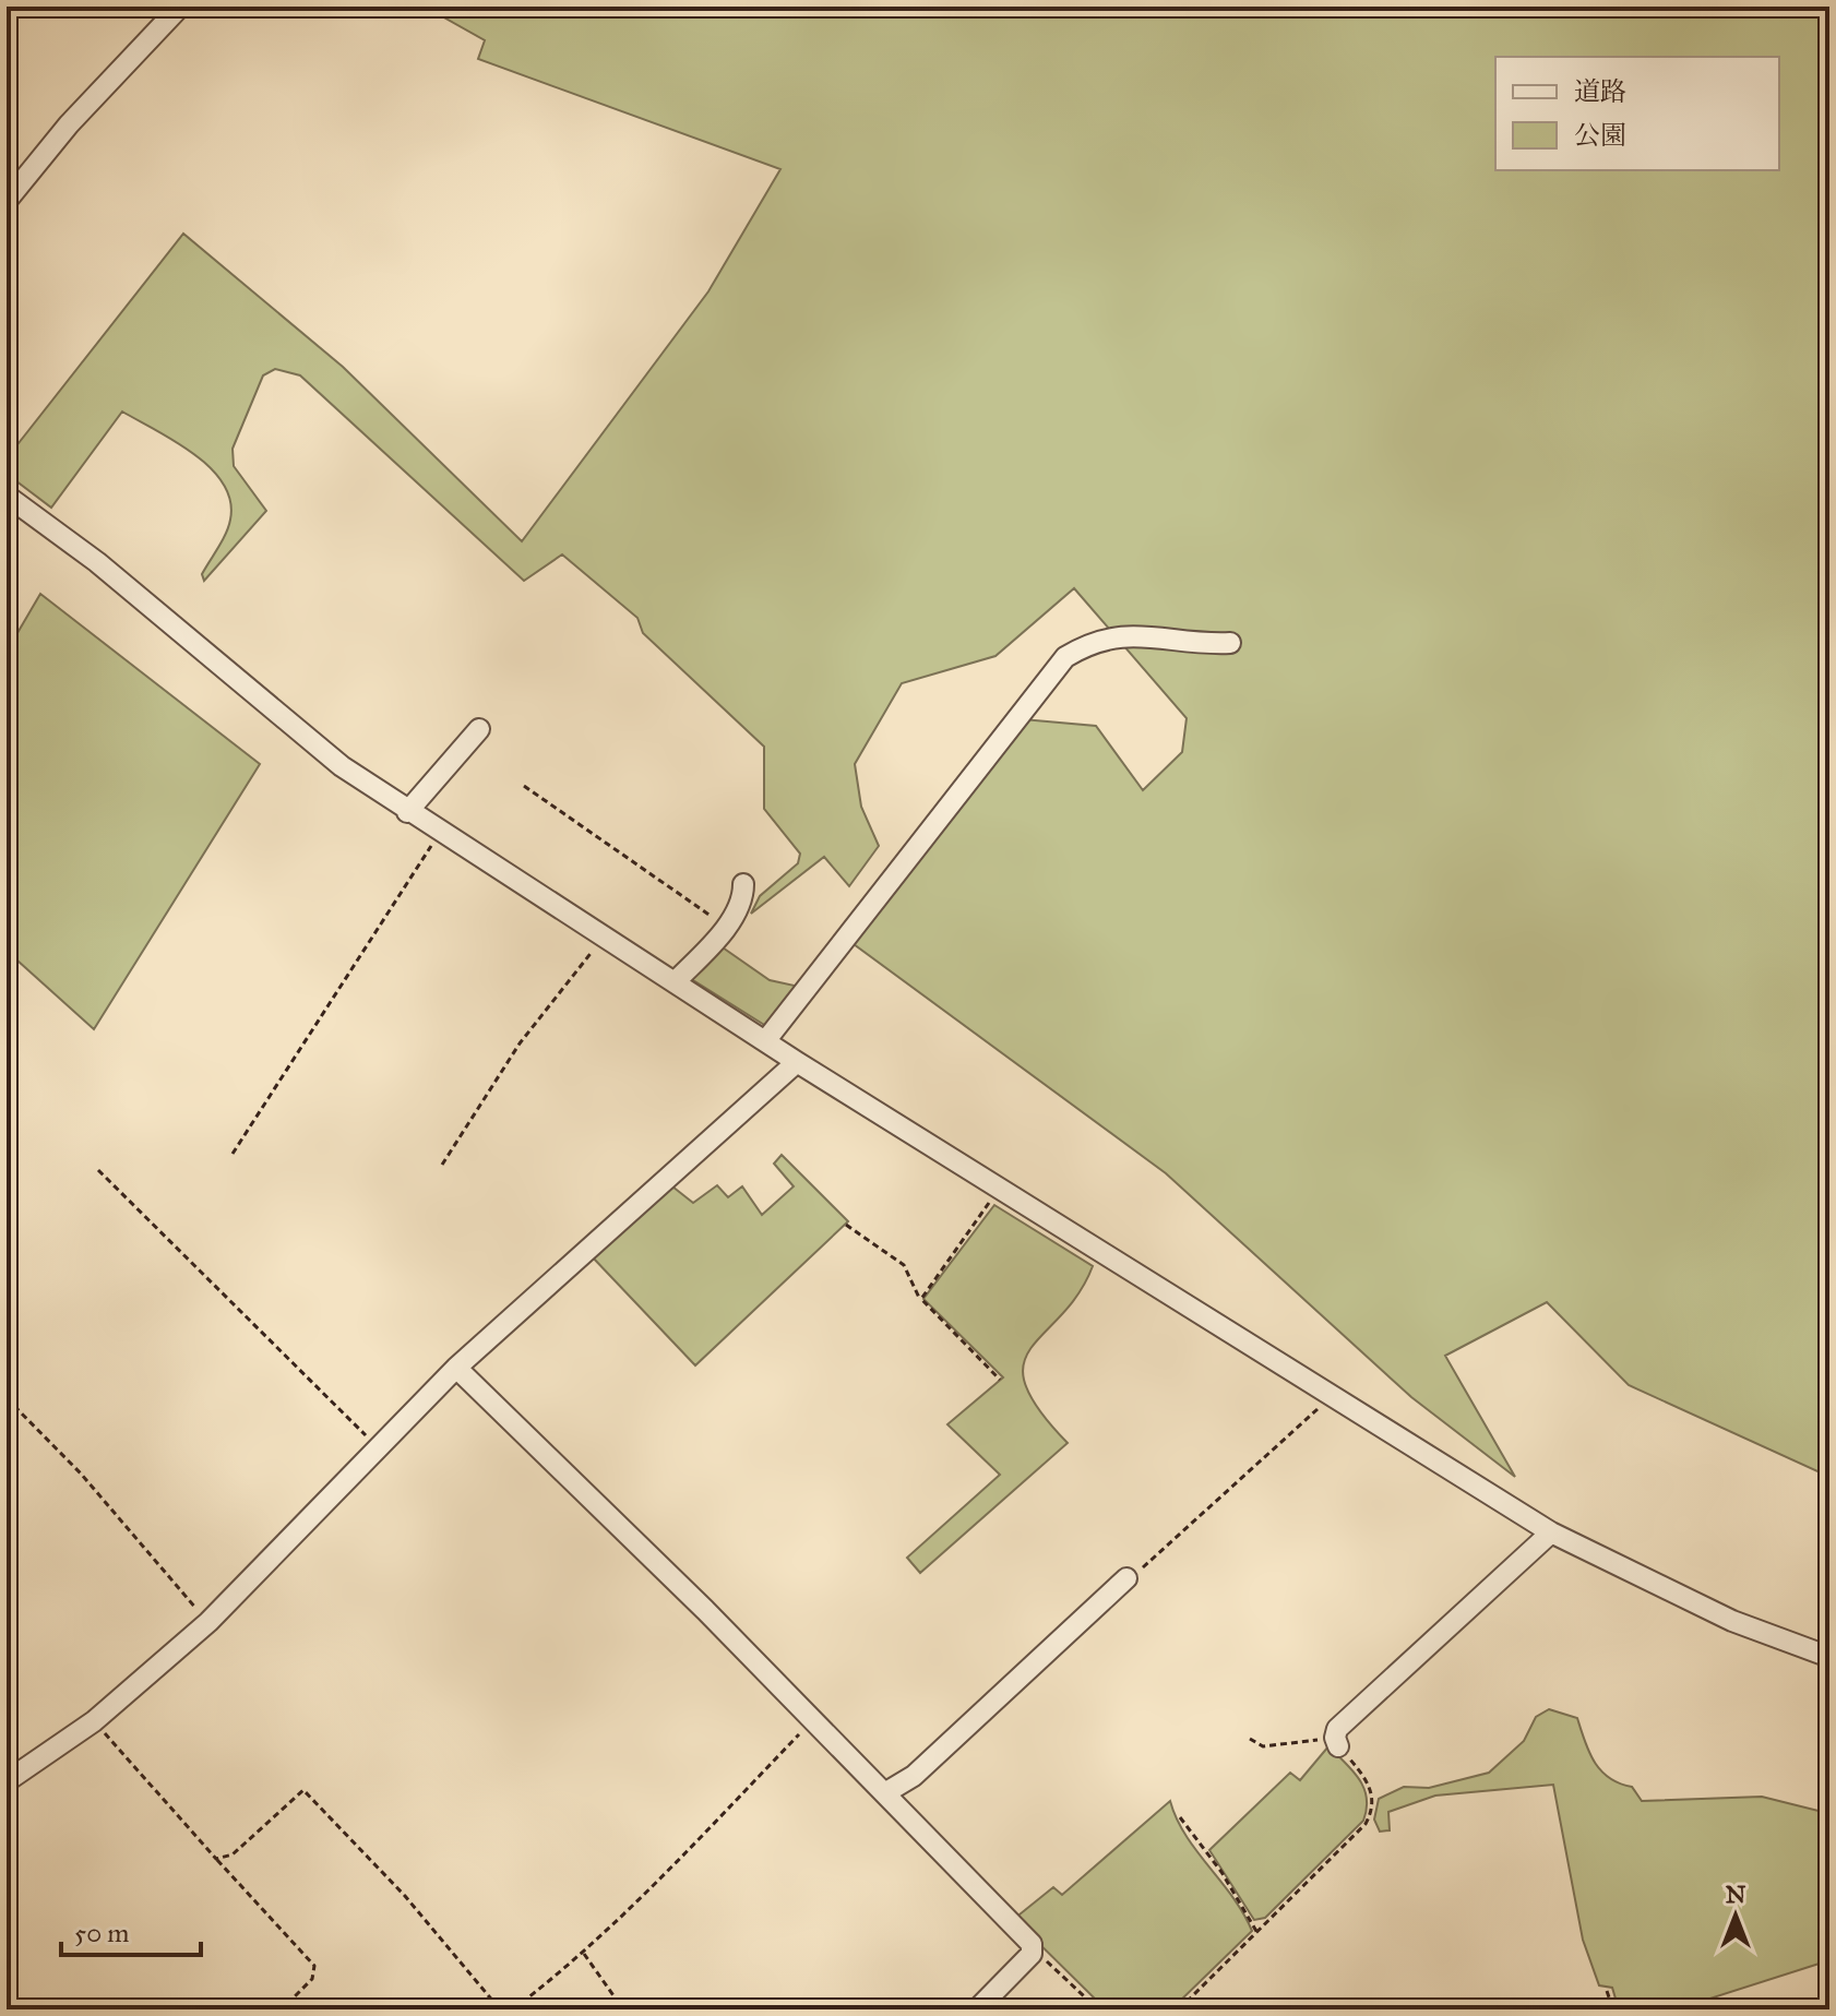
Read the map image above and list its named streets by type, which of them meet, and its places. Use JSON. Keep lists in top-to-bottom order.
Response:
{
  "legend": ["道路", "公園"],
  "scale_bar": "50 m",
  "north": "top"
}
